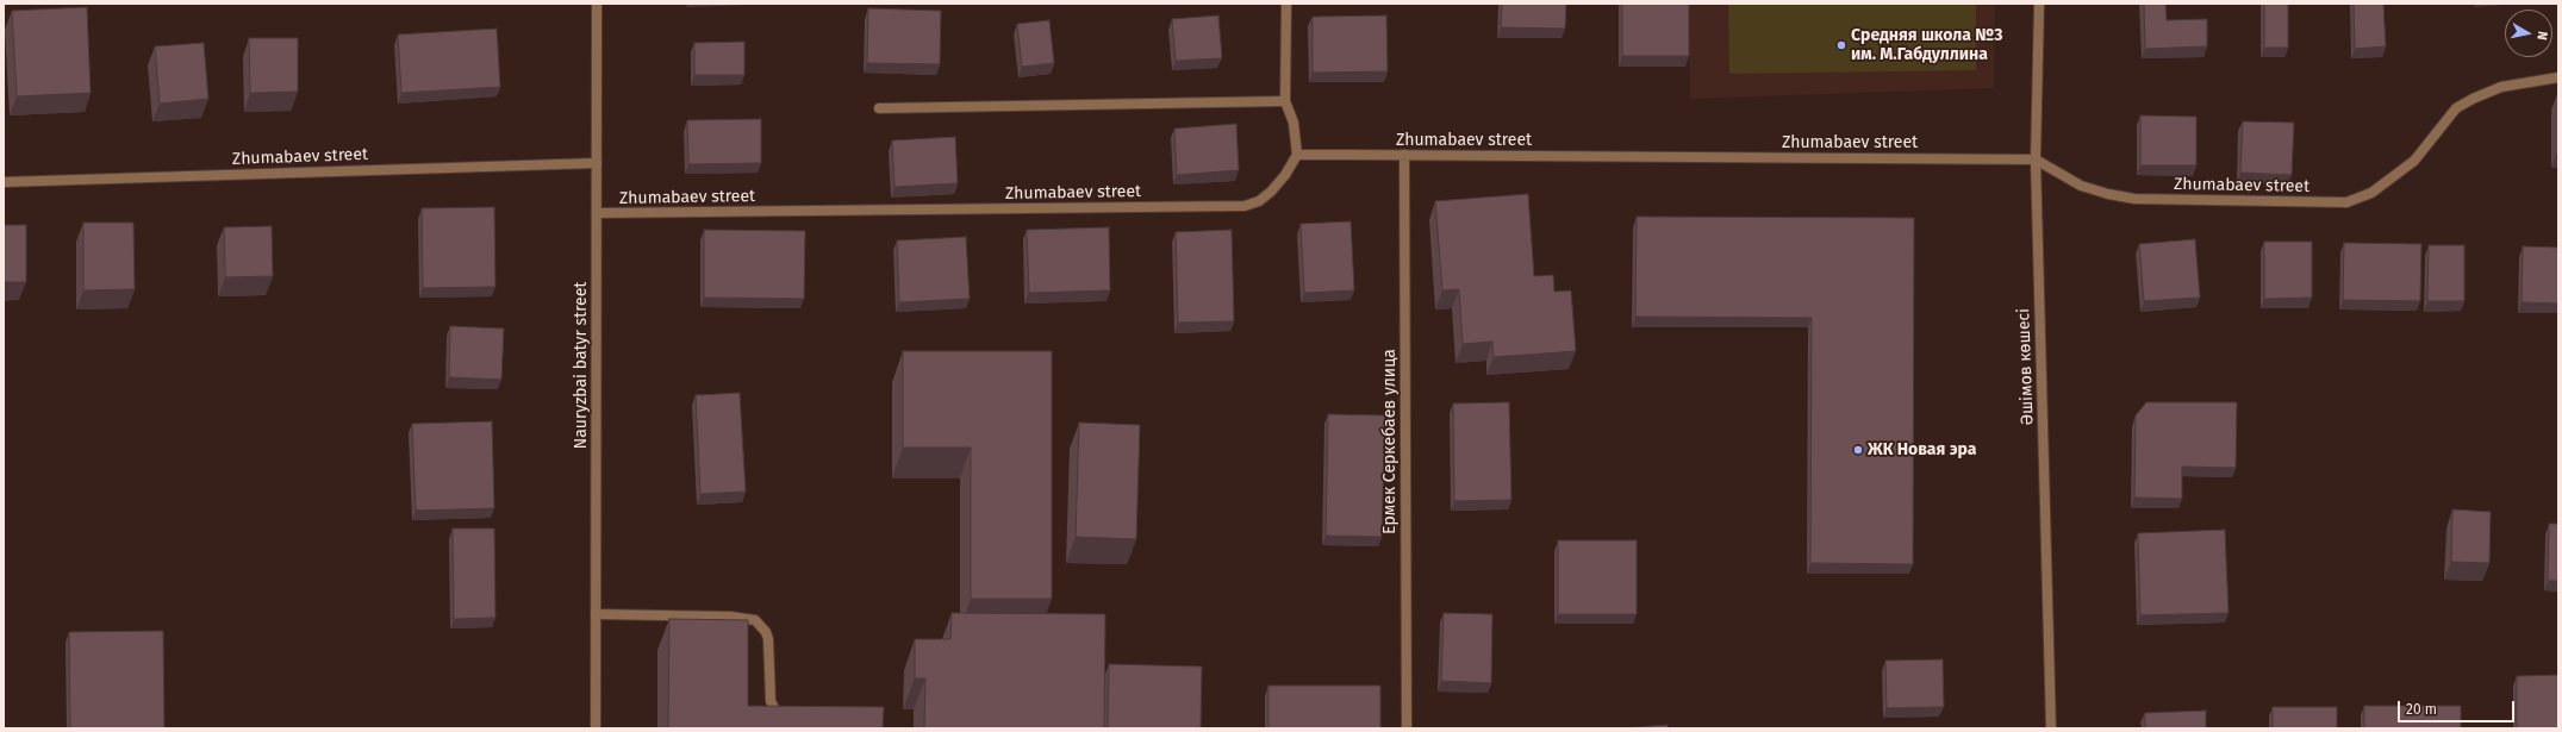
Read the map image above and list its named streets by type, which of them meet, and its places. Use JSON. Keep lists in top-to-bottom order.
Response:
{
  "streets": {
    "street": [
      "Zhumabaev street",
      "Nauryzbai batyr street",
      "Әшімов көшесі",
      "Ермек Серкебаев улица"
    ]
  },
  "crossings": [
    ["Zhumabaev street", "Nauryzbai batyr street"],
    ["Zhumabaev street", "Әшімов көшесі"],
    ["Zhumabaev street", "Ермек Серкебаев улица"]
  ],
  "places": ["Средняя школа №3 им. М.Габдуллина", "ЖК Новая эра"],
  "scale_bar": "20 m",
  "north": "right"
}
